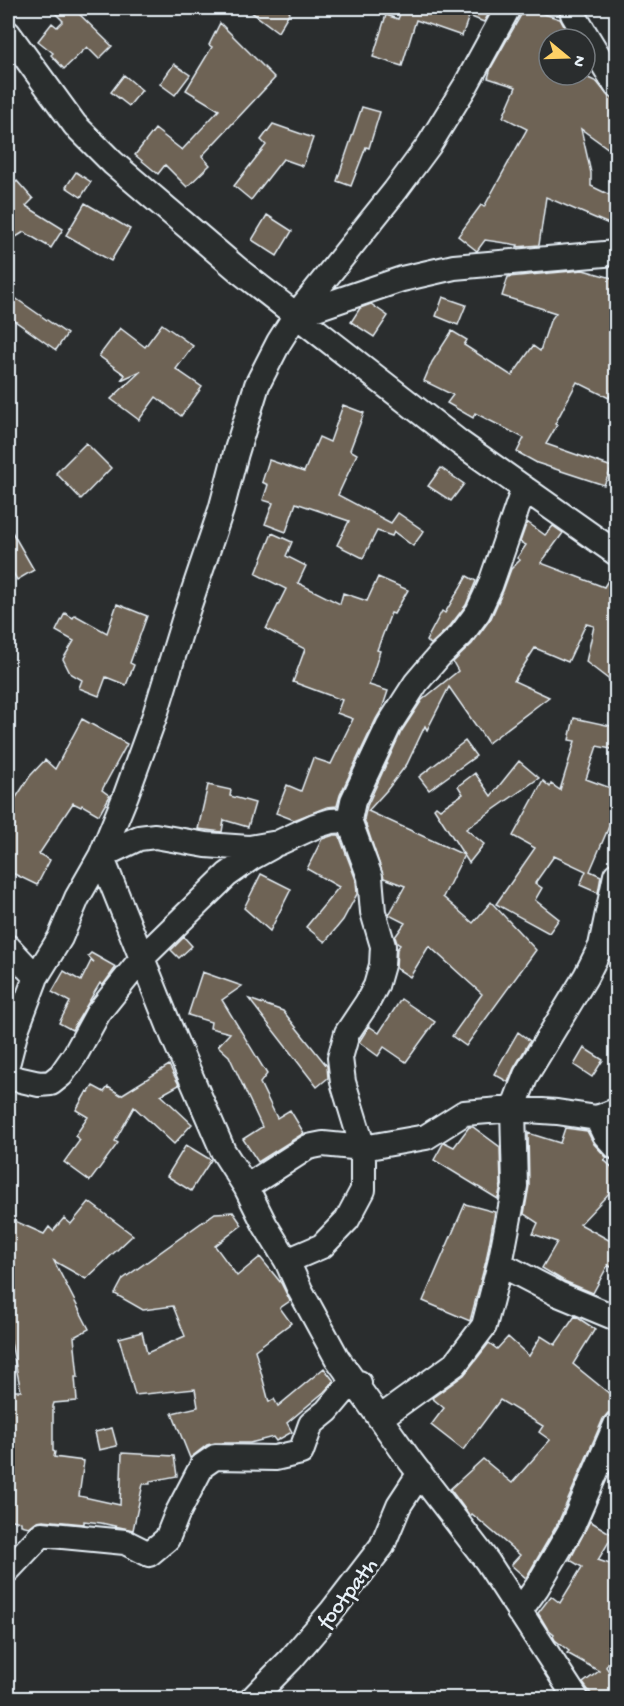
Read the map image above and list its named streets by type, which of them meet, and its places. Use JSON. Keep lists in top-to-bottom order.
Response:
{
  "streets": {
    "street": ["footpath"]
  },
  "north": "right"
}
